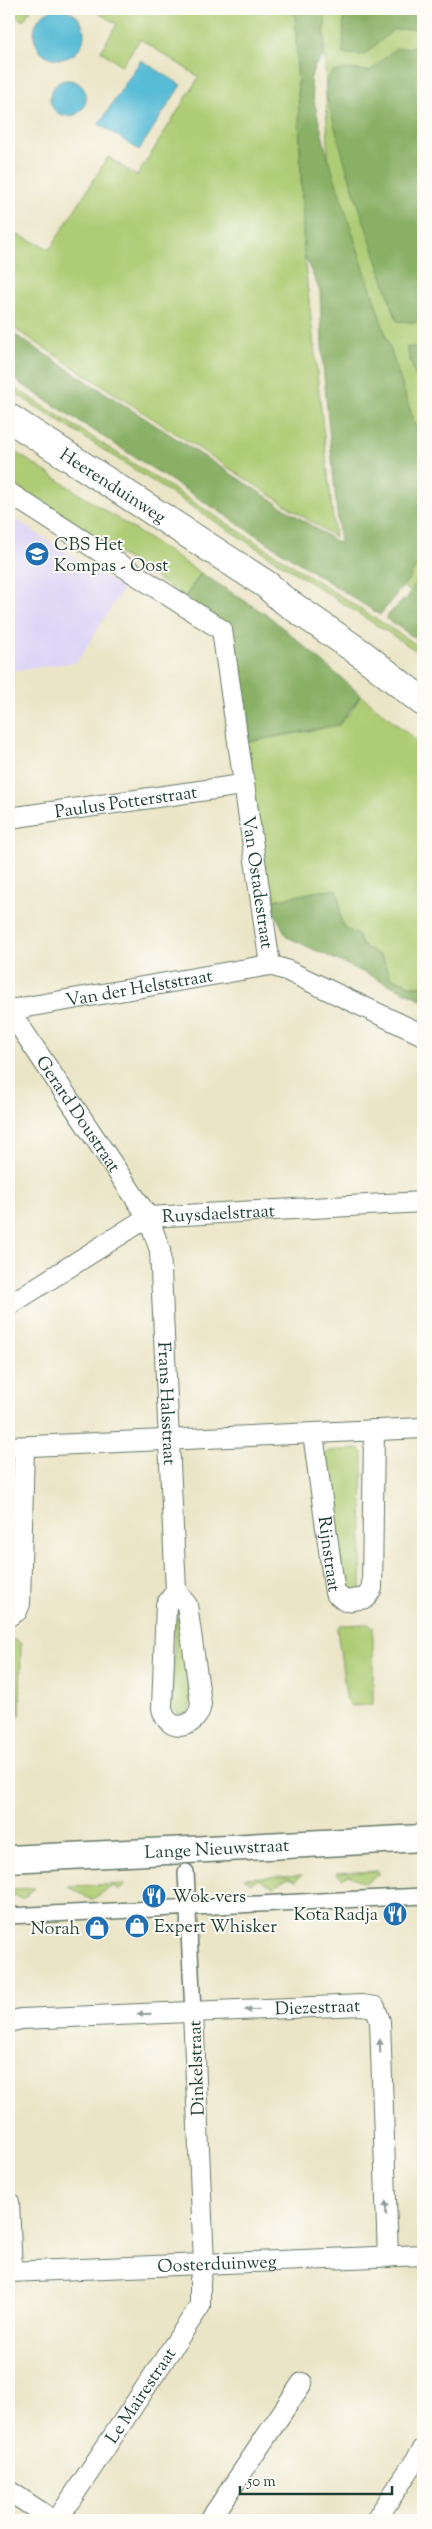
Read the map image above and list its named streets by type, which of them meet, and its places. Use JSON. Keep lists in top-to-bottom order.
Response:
{
  "streets": {
    "main road": ["Heerenduinweg"],
    "street": [
      "Paulus Potterstraat",
      "Van Ostadestraat",
      "Van der Helststraat",
      "Gerard Doustraat",
      "Ruysdaelstraat",
      "Frans Halsstraat",
      "Rijnstraat",
      "Lange Nieuwstraat",
      "Diezestraat",
      "Dinkelstraat",
      "Oosterduinweg",
      "Le Mairestraat"
    ]
  },
  "crossings": [
    ["Paulus Potterstraat", "Van Ostadestraat"],
    ["Van Ostadestraat", "Van der Helststraat"],
    ["Van der Helststraat", "Gerard Doustraat"],
    ["Gerard Doustraat", "Ruysdaelstraat"],
    ["Gerard Doustraat", "Frans Halsstraat"],
    ["Ruysdaelstraat", "Frans Halsstraat"],
    ["Diezestraat", "Dinkelstraat"],
    ["Diezestraat", "Oosterduinweg"],
    ["Dinkelstraat", "Oosterduinweg"],
    ["Dinkelstraat", "Le Mairestraat"],
    ["Oosterduinweg", "Le Mairestraat"]
  ],
  "places": {
    "school or university": ["CBS Het Kompas - Oost"],
    "restaurant": ["Wok-vers", "Kota Radja"],
    "shop": ["Expert Whisker", "Norah"]
  },
  "scale_bar": "50 m"
}
